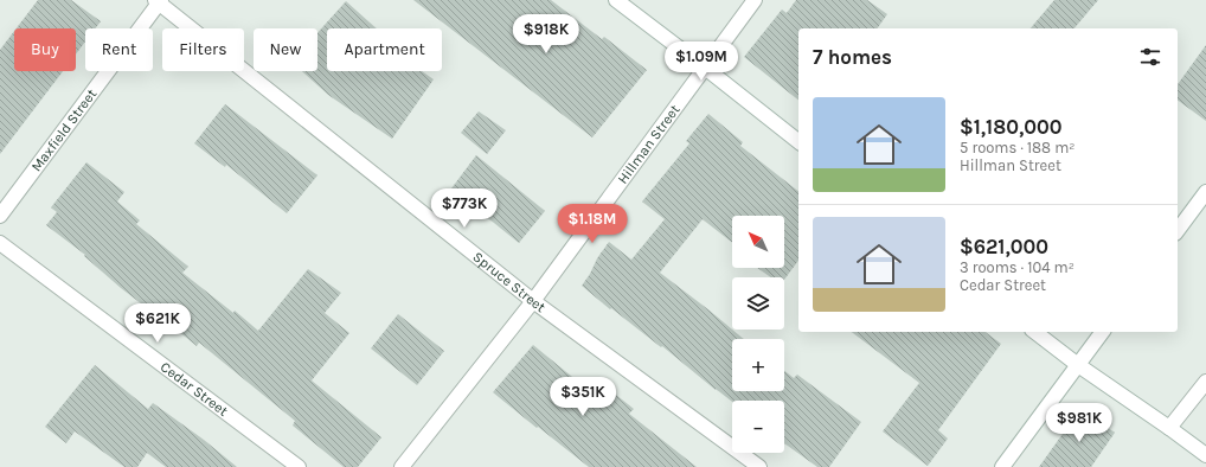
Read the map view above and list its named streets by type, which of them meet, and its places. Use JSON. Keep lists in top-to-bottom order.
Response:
{
  "streets": {
    "street": [
      "Maxfield Street",
      "Hillman Street",
      "Spruce Street",
      "Cedar Street"
    ]
  },
  "crossings": [
    ["Maxfield Street", "Spruce Street"],
    ["Hillman Street", "Spruce Street"]
  ],
  "north": "top left",
  "page": {
    "price": [
      "$918K",
      "$1.09M",
      "$773K",
      "$1.18M",
      "$621K",
      "$351K",
      "$981K"
    ],
    "chip": [
      "Buy",
      "Rent",
      "Filters",
      "New",
      "Apartment"
    ],
    "heading": "7 homes",
    "list": [
      {
        "name": "$1,180,000",
        "note": "5 rooms · 188 m² · Hillman Street"
      },
      {
        "name": "$621,000",
        "note": "3 rooms · 104 m² · Cedar Street"
      }
    ],
    "map_buttons": ["+", "−"]
  }
}
